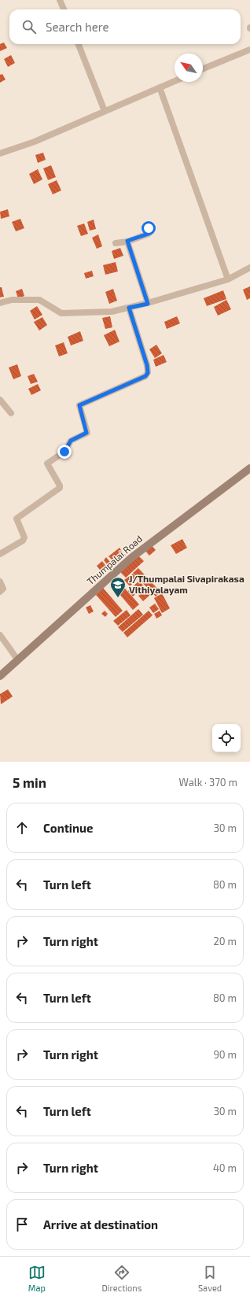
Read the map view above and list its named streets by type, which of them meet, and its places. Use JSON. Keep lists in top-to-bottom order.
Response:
{
  "streets": {
    "street": ["Thumpalai Road"]
  },
  "places": {
    "school or university": ["J/Thumpalai Sivapirakasa Vithiyalayam"]
  },
  "north": "top left",
  "page": {
    "search": "Search here",
    "heading": ["5 min", "Walk · 370 m"],
    "list": [
      ["Continue", "30 m"],
      ["Turn left", "80 m"],
      ["Turn right", "20 m"],
      ["Turn left", "80 m"],
      ["Turn right", "90 m"],
      ["Turn left", "30 m"],
      ["Turn right", "40 m"],
      "Arrive at destination"
    ],
    "nav": ["Map", "Directions", "Saved"]
  }
}
